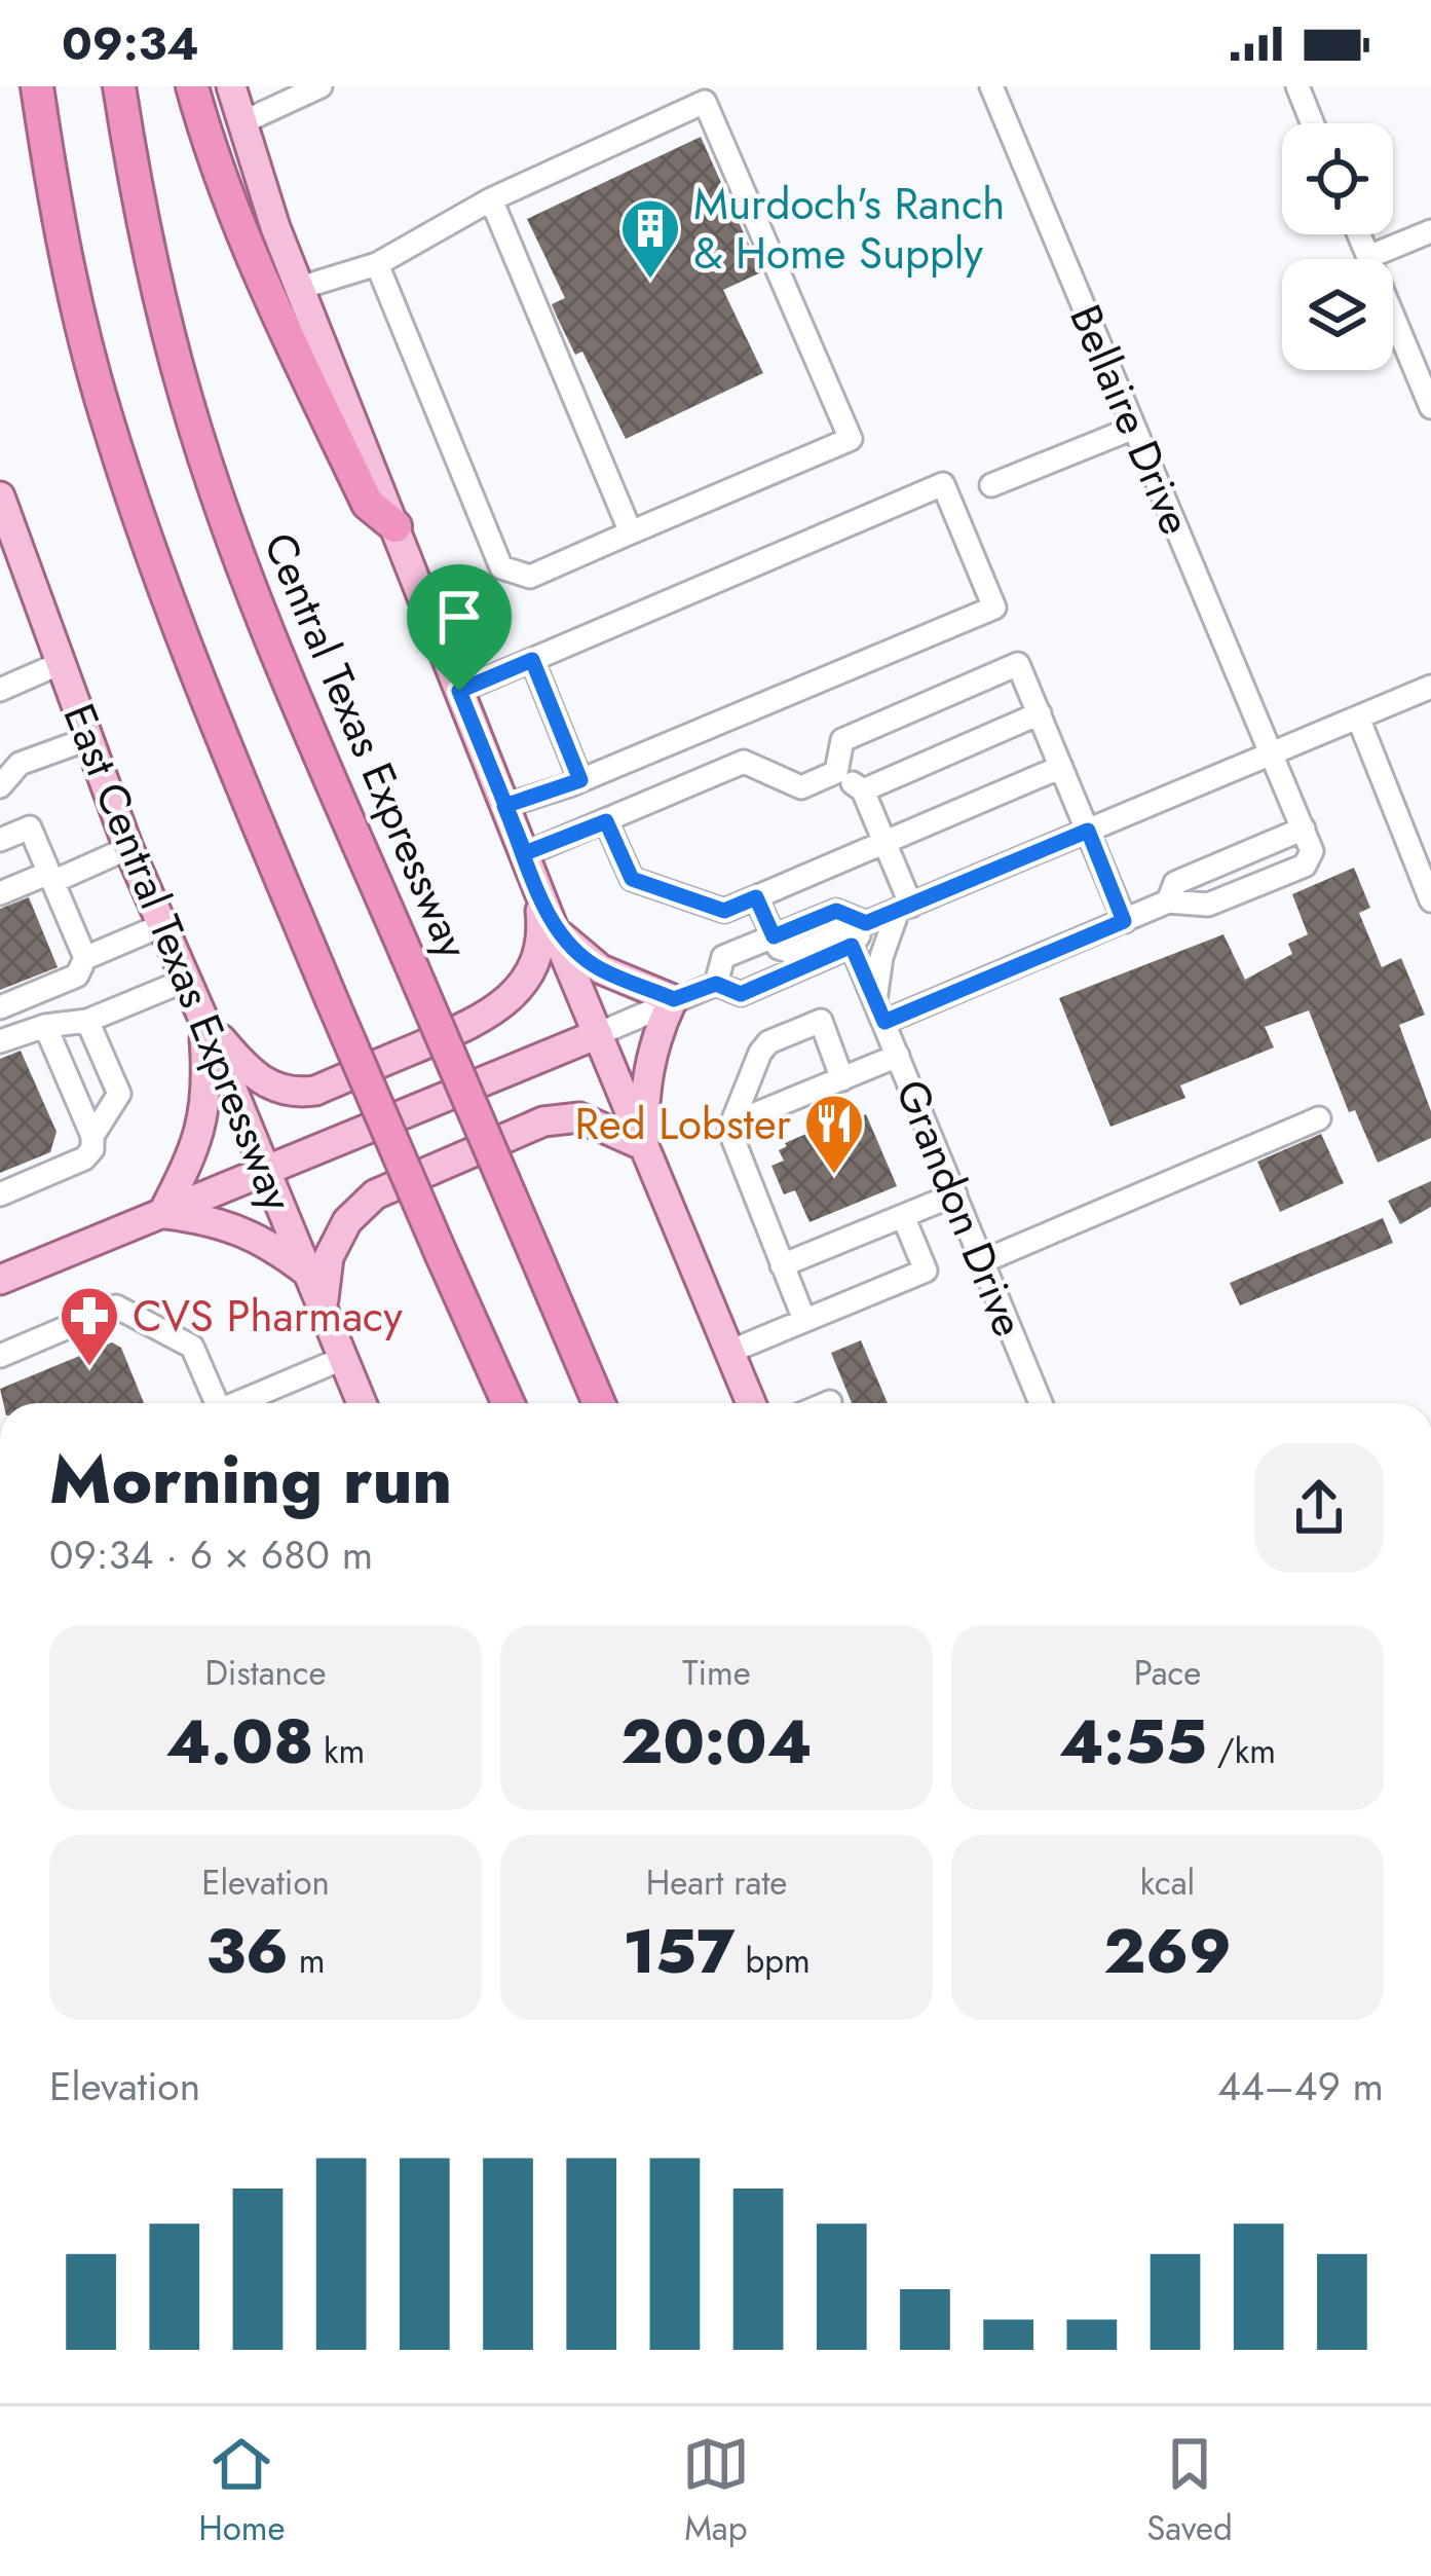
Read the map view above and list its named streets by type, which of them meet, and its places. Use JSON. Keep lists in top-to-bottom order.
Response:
{
  "streets": {
    "highway": ["Central Texas Expressway"],
    "main road": ["East Central Texas Expressway"],
    "street": ["Bellaire Drive", "Grandon Drive"]
  },
  "places": {
    "building": ["Murdoch's Ranch & Home Supply"],
    "restaurant": ["Red Lobster"],
    "pharmacy": ["CVS Pharmacy"]
  },
  "page": {
    "status": "09:34",
    "heading": ["Morning run", "09:34 · 6 × 680 m"],
    "stats": [
      ["Distance", "4.08 km"],
      ["Time", "20:04"],
      ["Pace", "4:55 /km"],
      ["Elevation", "36 m"],
      ["Heart rate", "157 bpm"],
      ["kcal", "269"]
    ],
    "chart": ["Elevation", "44–49 m"],
    "tabs": ["Home", "Map", "Saved"]
  }
}
